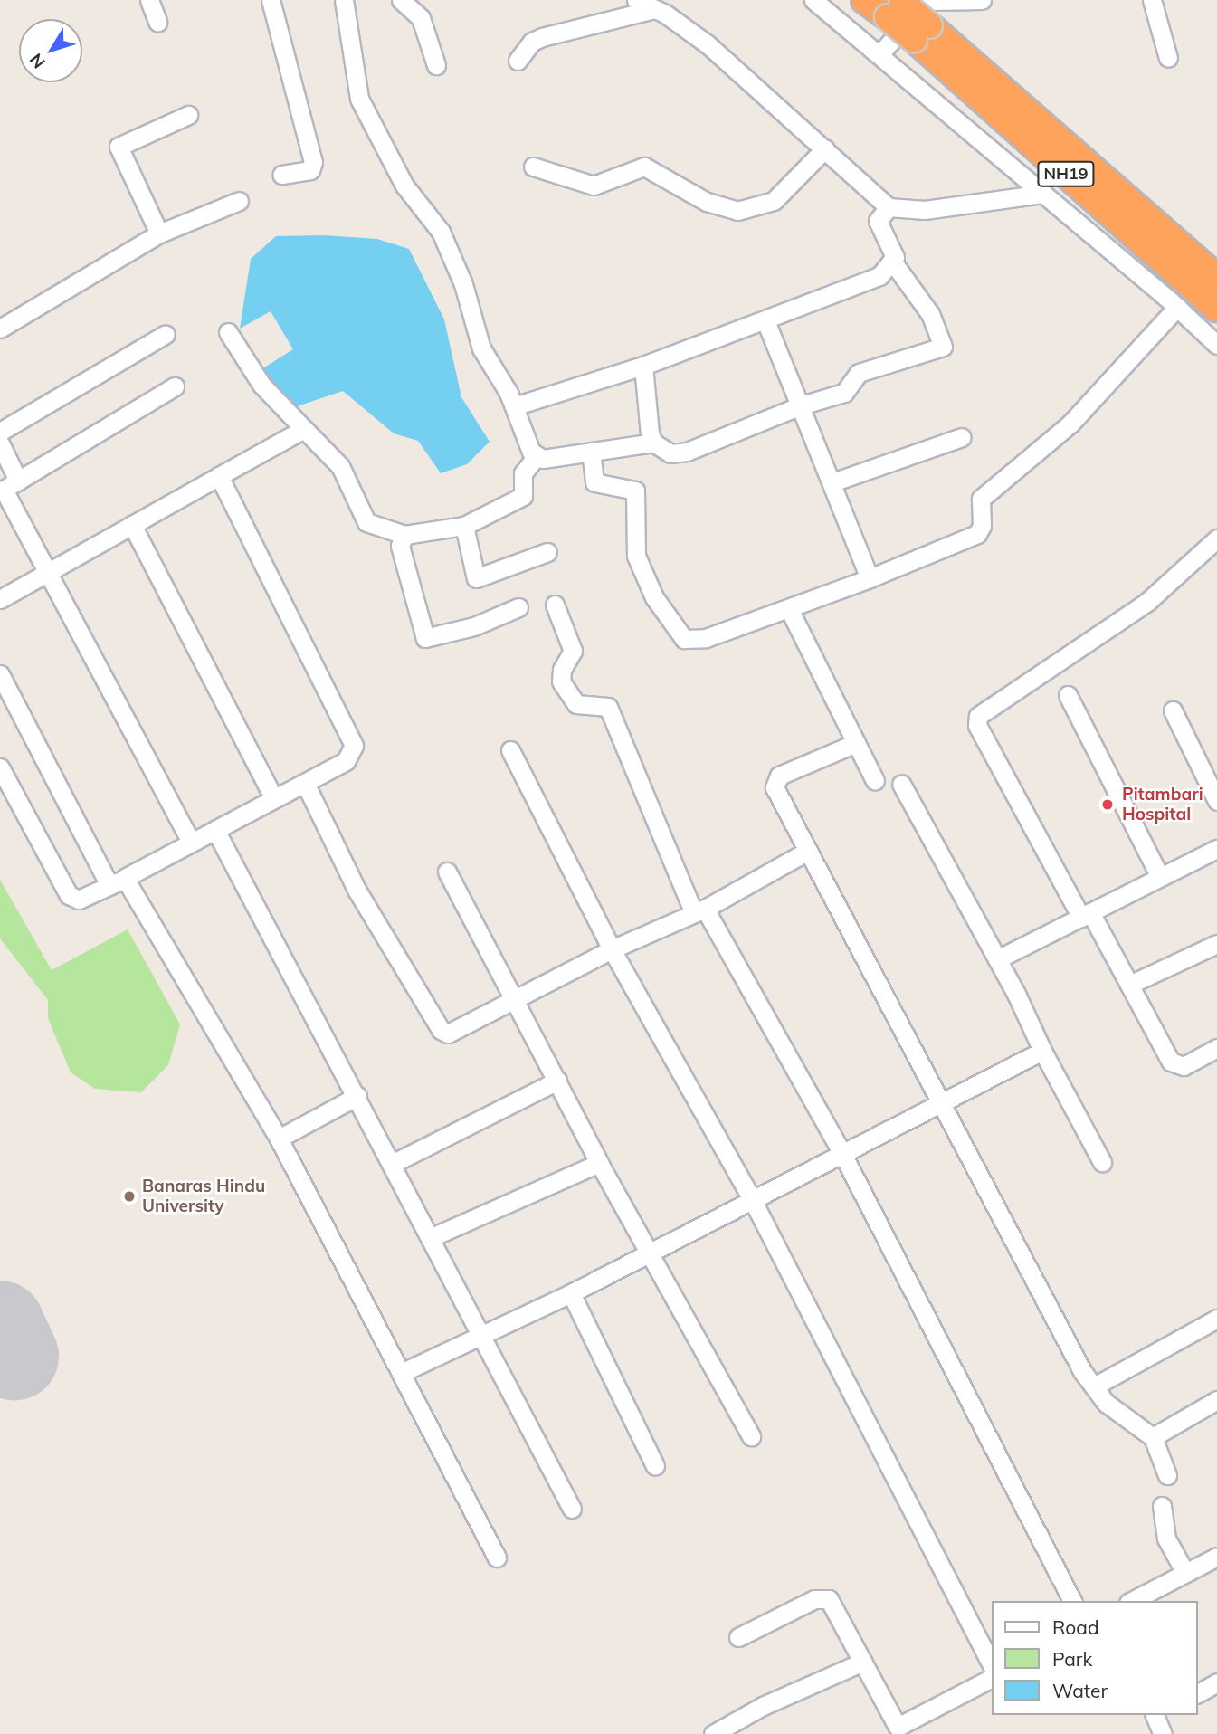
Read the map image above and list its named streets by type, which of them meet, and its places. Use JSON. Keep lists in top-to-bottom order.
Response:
{
  "streets": {
    "highway": ["NH19"]
  },
  "places": ["Pitambari Hospital", "Banaras Hindu University"],
  "legend": ["Road", "Park", "Water"],
  "north": "bottom left"
}
